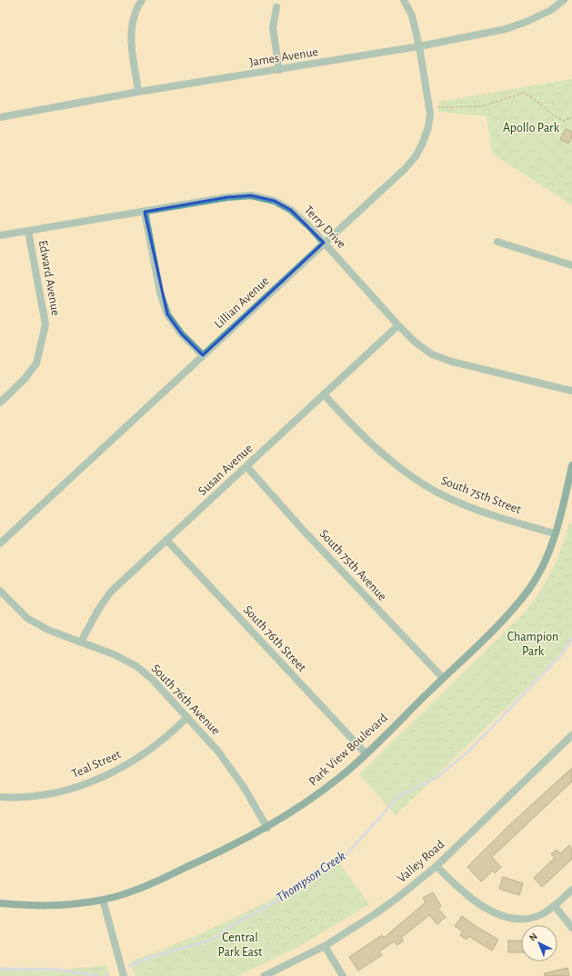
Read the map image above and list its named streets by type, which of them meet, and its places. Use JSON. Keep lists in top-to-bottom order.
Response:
{
  "streets": {
    "street": [
      "James Avenue",
      "Terry Drive",
      "Edward Avenue",
      "Lillian Avenue",
      "Susan Avenue",
      "South 75th Street",
      "South 75th Avenue",
      "South 76th Street",
      "South 76th Avenue",
      "Park View Boulevard",
      "Teal Street",
      "Valley Road"
    ]
  },
  "crossings": [
    ["James Avenue", "Lillian Avenue"],
    ["Terry Drive", "Edward Avenue"],
    ["Terry Drive", "Lillian Avenue"],
    ["Terry Drive", "Susan Avenue"],
    ["Susan Avenue", "South 75th Street"],
    ["Susan Avenue", "South 75th Avenue"],
    ["Susan Avenue", "South 76th Street"],
    ["Susan Avenue", "South 76th Avenue"],
    ["South 75th Street", "Park View Boulevard"],
    ["South 75th Avenue", "Park View Boulevard"],
    ["South 76th Street", "Park View Boulevard"],
    ["South 76th Avenue", "Park View Boulevard"],
    ["South 76th Avenue", "Teal Street"]
  ],
  "water": ["Thompson Creek"],
  "parks": ["Apollo Park", "Champion Park", "Central Park East"],
  "north": "top left"
}
